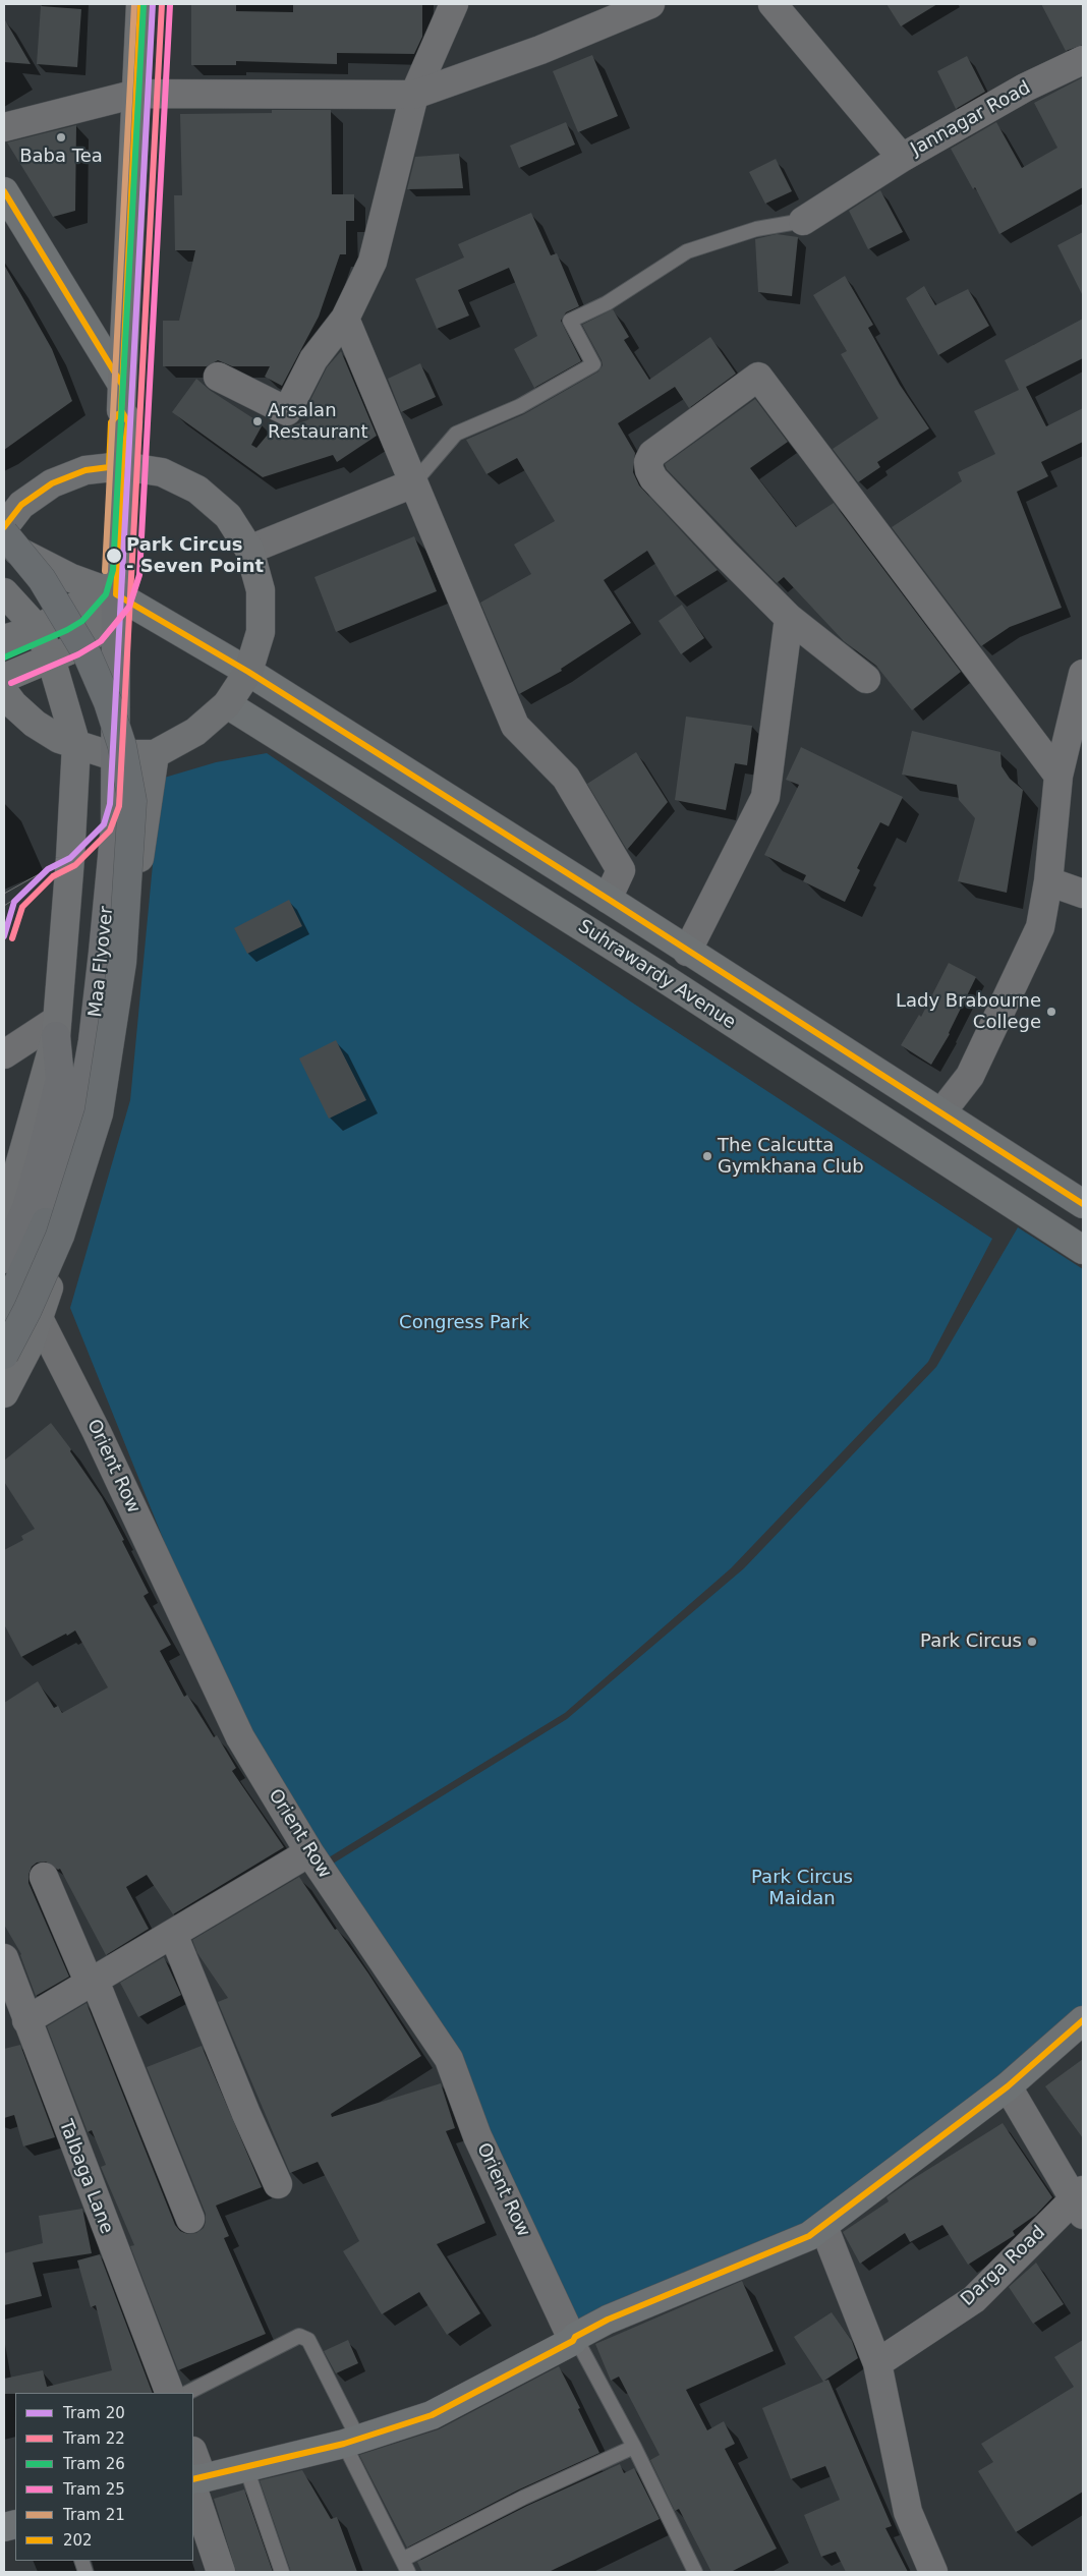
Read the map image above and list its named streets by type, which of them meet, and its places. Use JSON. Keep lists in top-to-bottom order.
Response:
{
  "streets": {
    "highway": ["Maa Flyover"],
    "main road": ["Suhrawardy Avenue"],
    "street": [
      "Jannagar Road",
      "Orient Row",
      "Talbaga Lane",
      "Darga Road"
    ]
  },
  "crossings": [
    ["Maa Flyover", "Suhrawardy Avenue"],
    ["Maa Flyover", "Orient Row"]
  ],
  "parks": ["Congress Park", "Park Circus Maidan"],
  "places": [
    "Baba Tea",
    "Arsalan Restaurant",
    "Park Circus - Seven Point",
    "Lady Brabourne College",
    "The Calcutta Gymkhana Club",
    "Park Circus"
  ],
  "lines": [
    "tram line 20",
    "tram line 22",
    "tram line 26",
    "tram line 21",
    "transit line 202",
    "tram line 25"
  ],
  "legend": [
    "Tram 20",
    "Tram 22",
    "Tram 26",
    "Tram 25",
    "Tram 21",
    "202"
  ]
}
